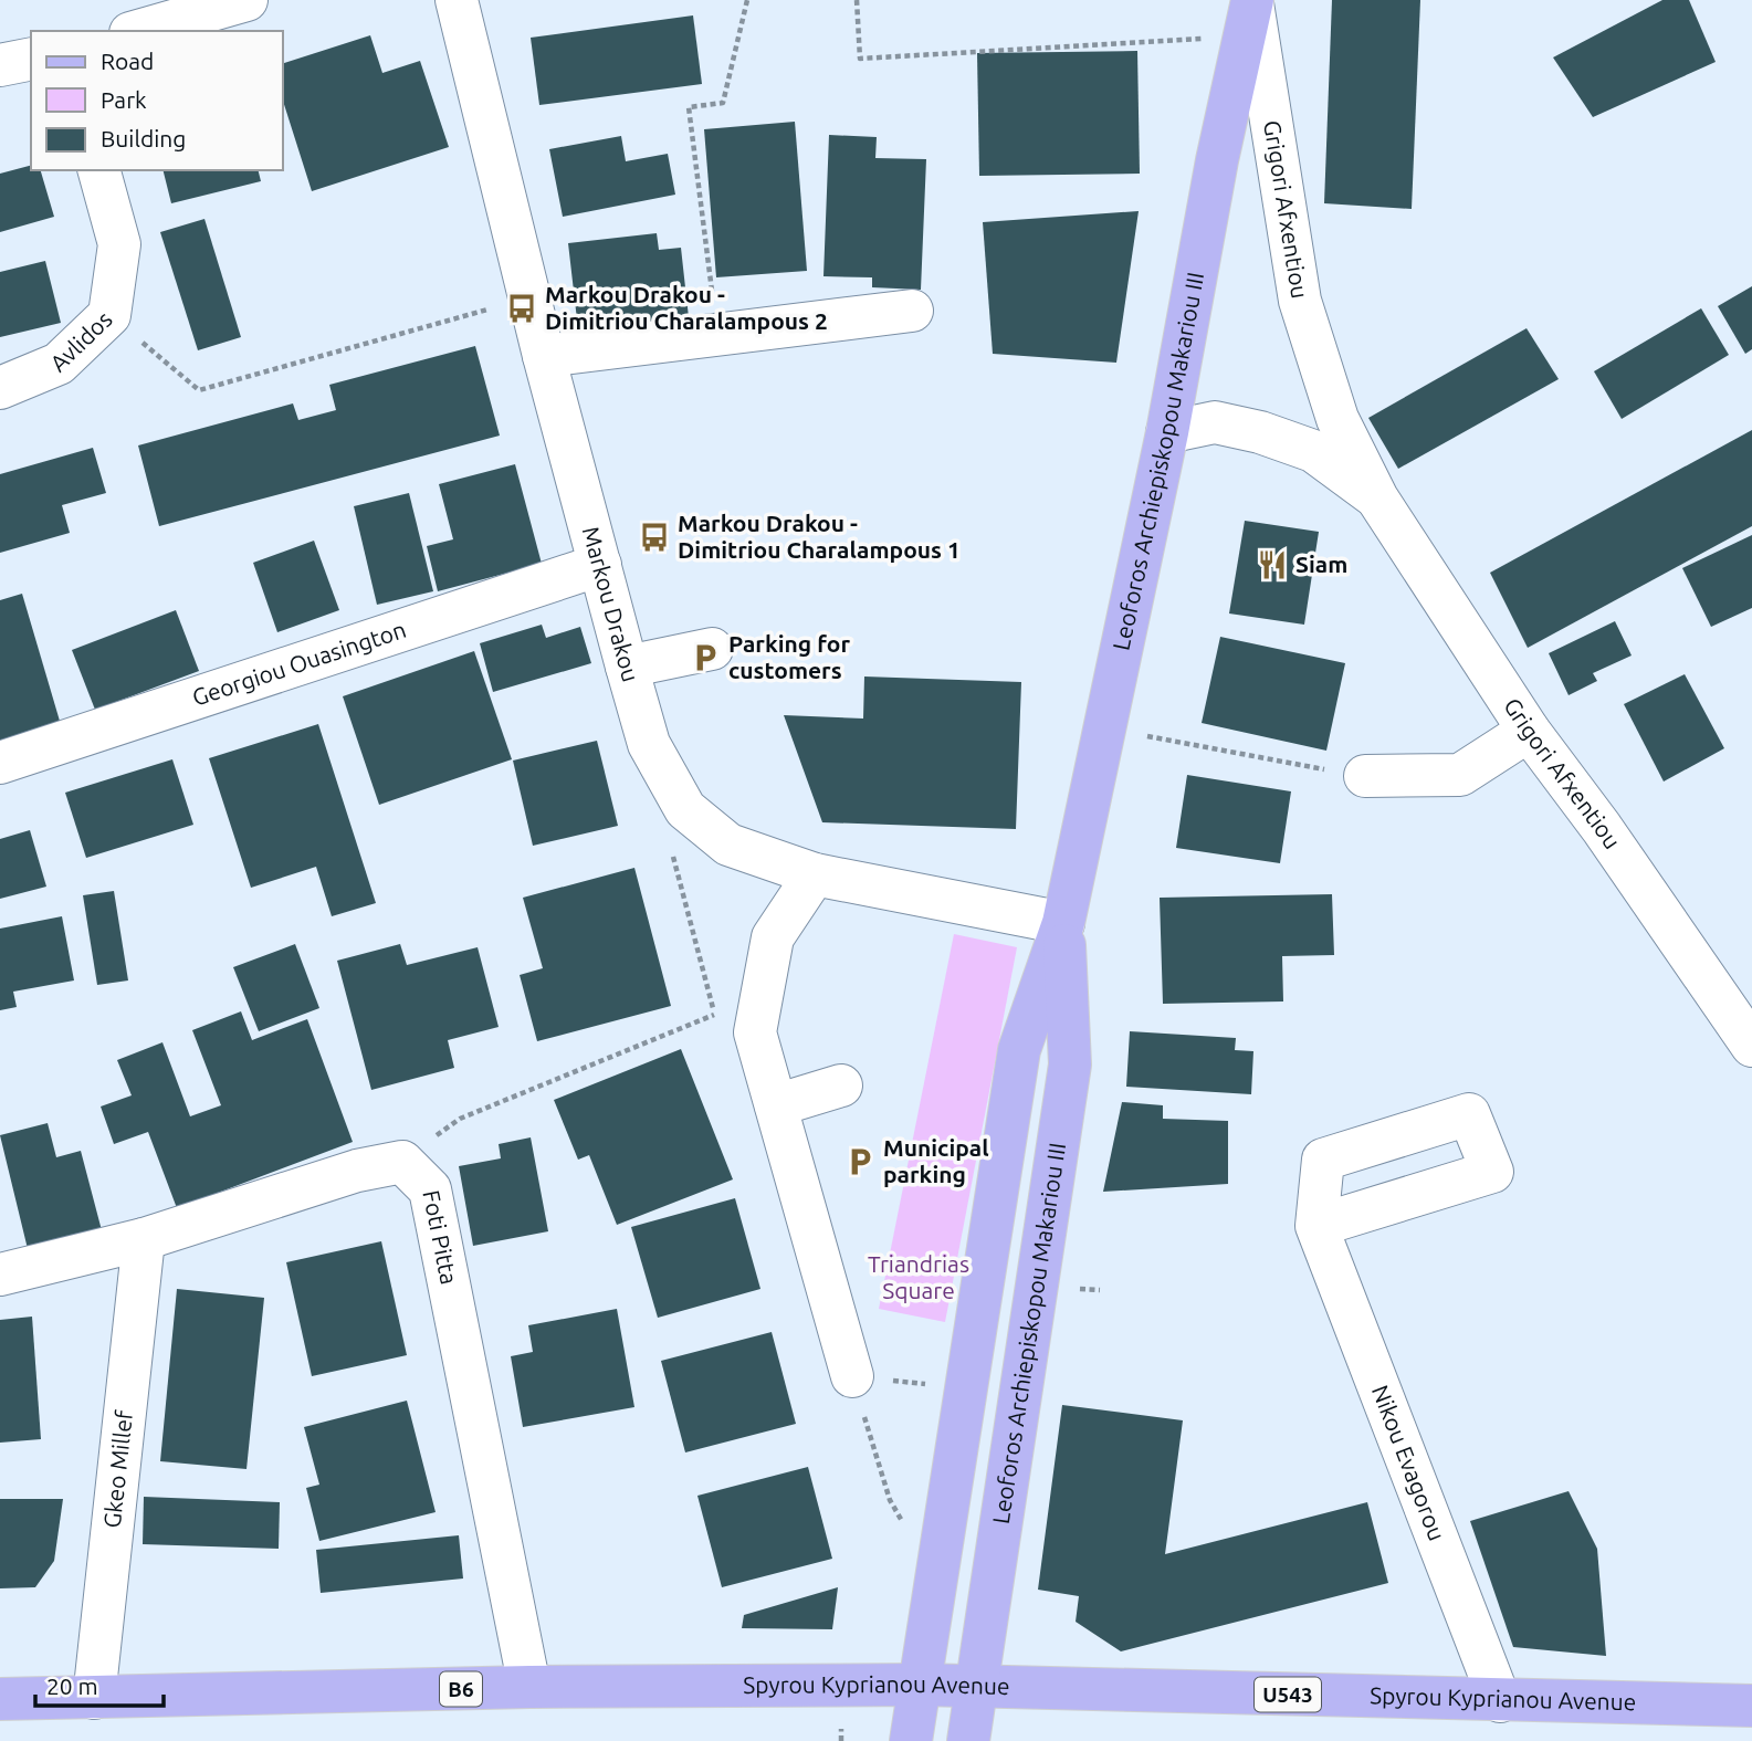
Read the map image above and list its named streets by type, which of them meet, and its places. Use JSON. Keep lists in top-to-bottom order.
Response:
{
  "streets": {
    "main road": [
      "Leoforos Archiepiskopou Makariou III",
      "Spyrou Kyprianou Avenue",
      "B6",
      "U543"
    ],
    "street": [
      "Grigori Afxentiou",
      "Avlidos",
      "Markou Drakou",
      "Georgiou Ouasington",
      "Foti Pitta",
      "Nikou Evagorou",
      "Gkeo Millef"
    ]
  },
  "crossings": [
    ["Grigori Afxentiou", "Leoforos Archiepiskopou Makariou III"],
    ["Leoforos Archiepiskopou Makariou III", "Markou Drakou"],
    ["Leoforos Archiepiskopou Makariou III", "Spyrou Kyprianou Avenue"],
    ["Markou Drakou", "Georgiou Ouasington"],
    ["Foti Pitta", "Spyrou Kyprianou Avenue"],
    ["Nikou Evagorou", "Spyrou Kyprianou Avenue"],
    ["Gkeo Millef", "Spyrou Kyprianou Avenue"]
  ],
  "parks": ["Triandrias Square"],
  "places": {
    "bus stop": ["Markou Drakou - Dimitriou Charalampous 2", "Markou Drakou - Dimitriou Charalampous 1"],
    "restaurant": ["Siam"],
    "parking": ["Parking for customers", "Municipal parking"]
  },
  "legend": ["Road", "Park", "Building"],
  "scale_bar": "20 m"
}
